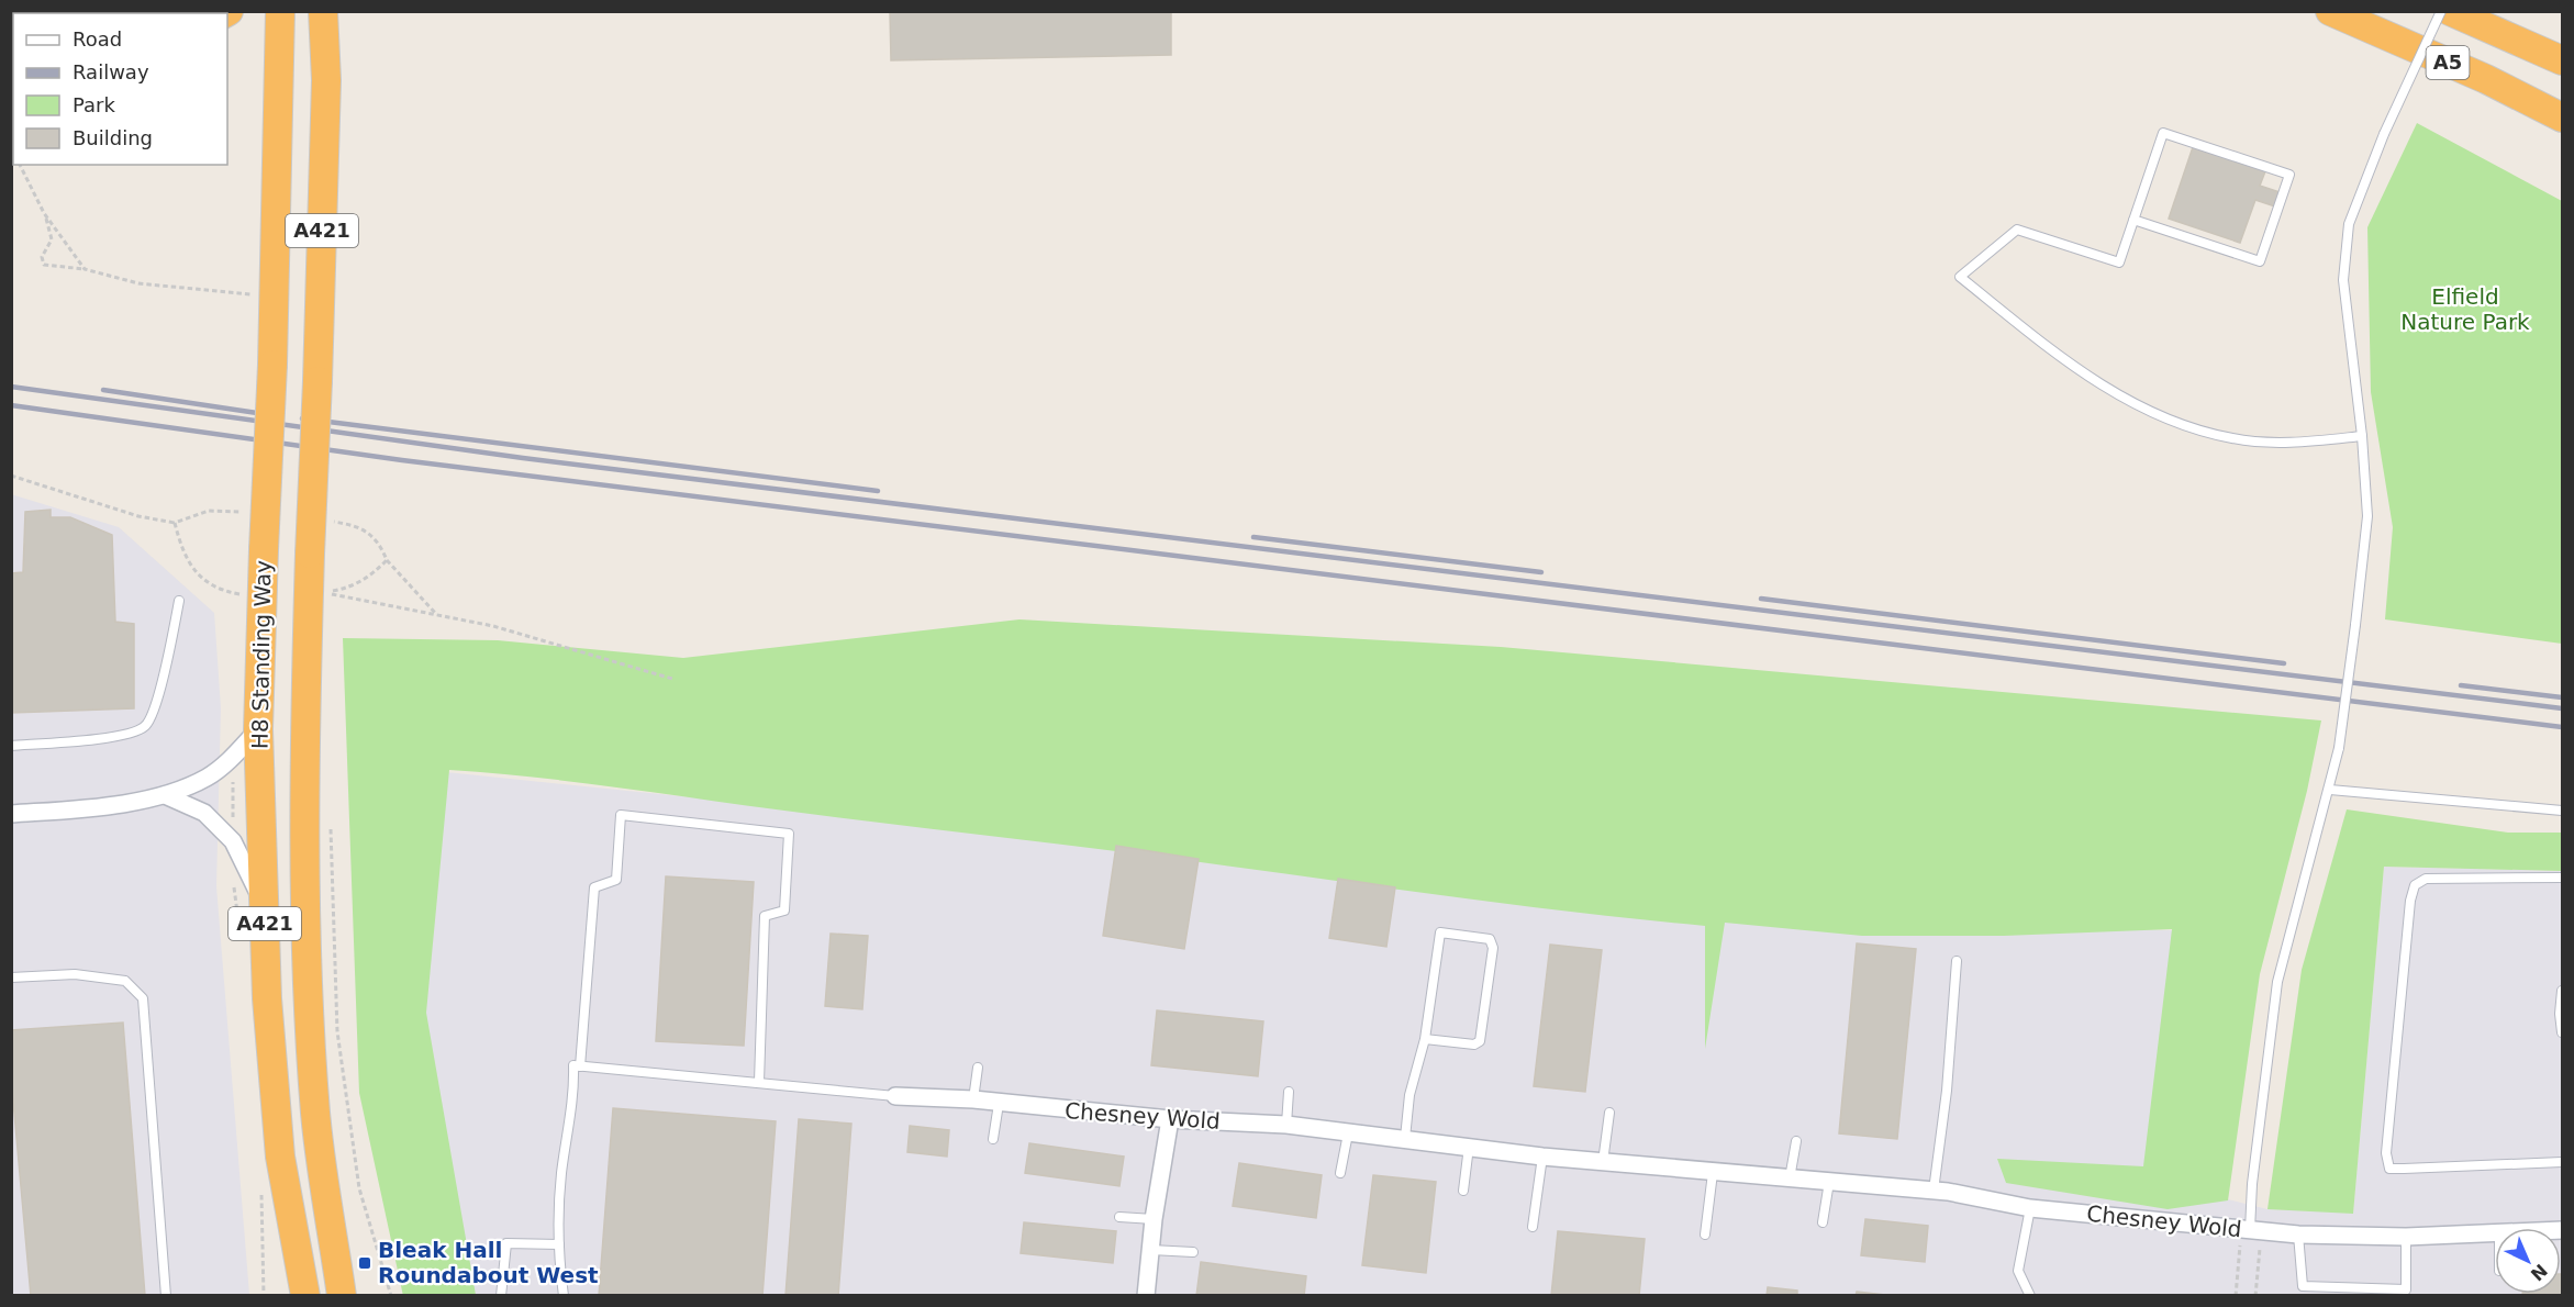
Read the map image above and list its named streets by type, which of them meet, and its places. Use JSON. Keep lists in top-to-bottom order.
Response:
{
  "streets": {
    "highway": ["A5", "A421", "H8 Standing Way"],
    "street": ["Chesney Wold"]
  },
  "parks": ["Elfield Nature Park"],
  "places": {
    "transit": ["Bleak Hall Roundabout West"]
  },
  "legend": [
    "Road",
    "Railway",
    "Park",
    "Building"
  ],
  "north": "bottom right"
}
